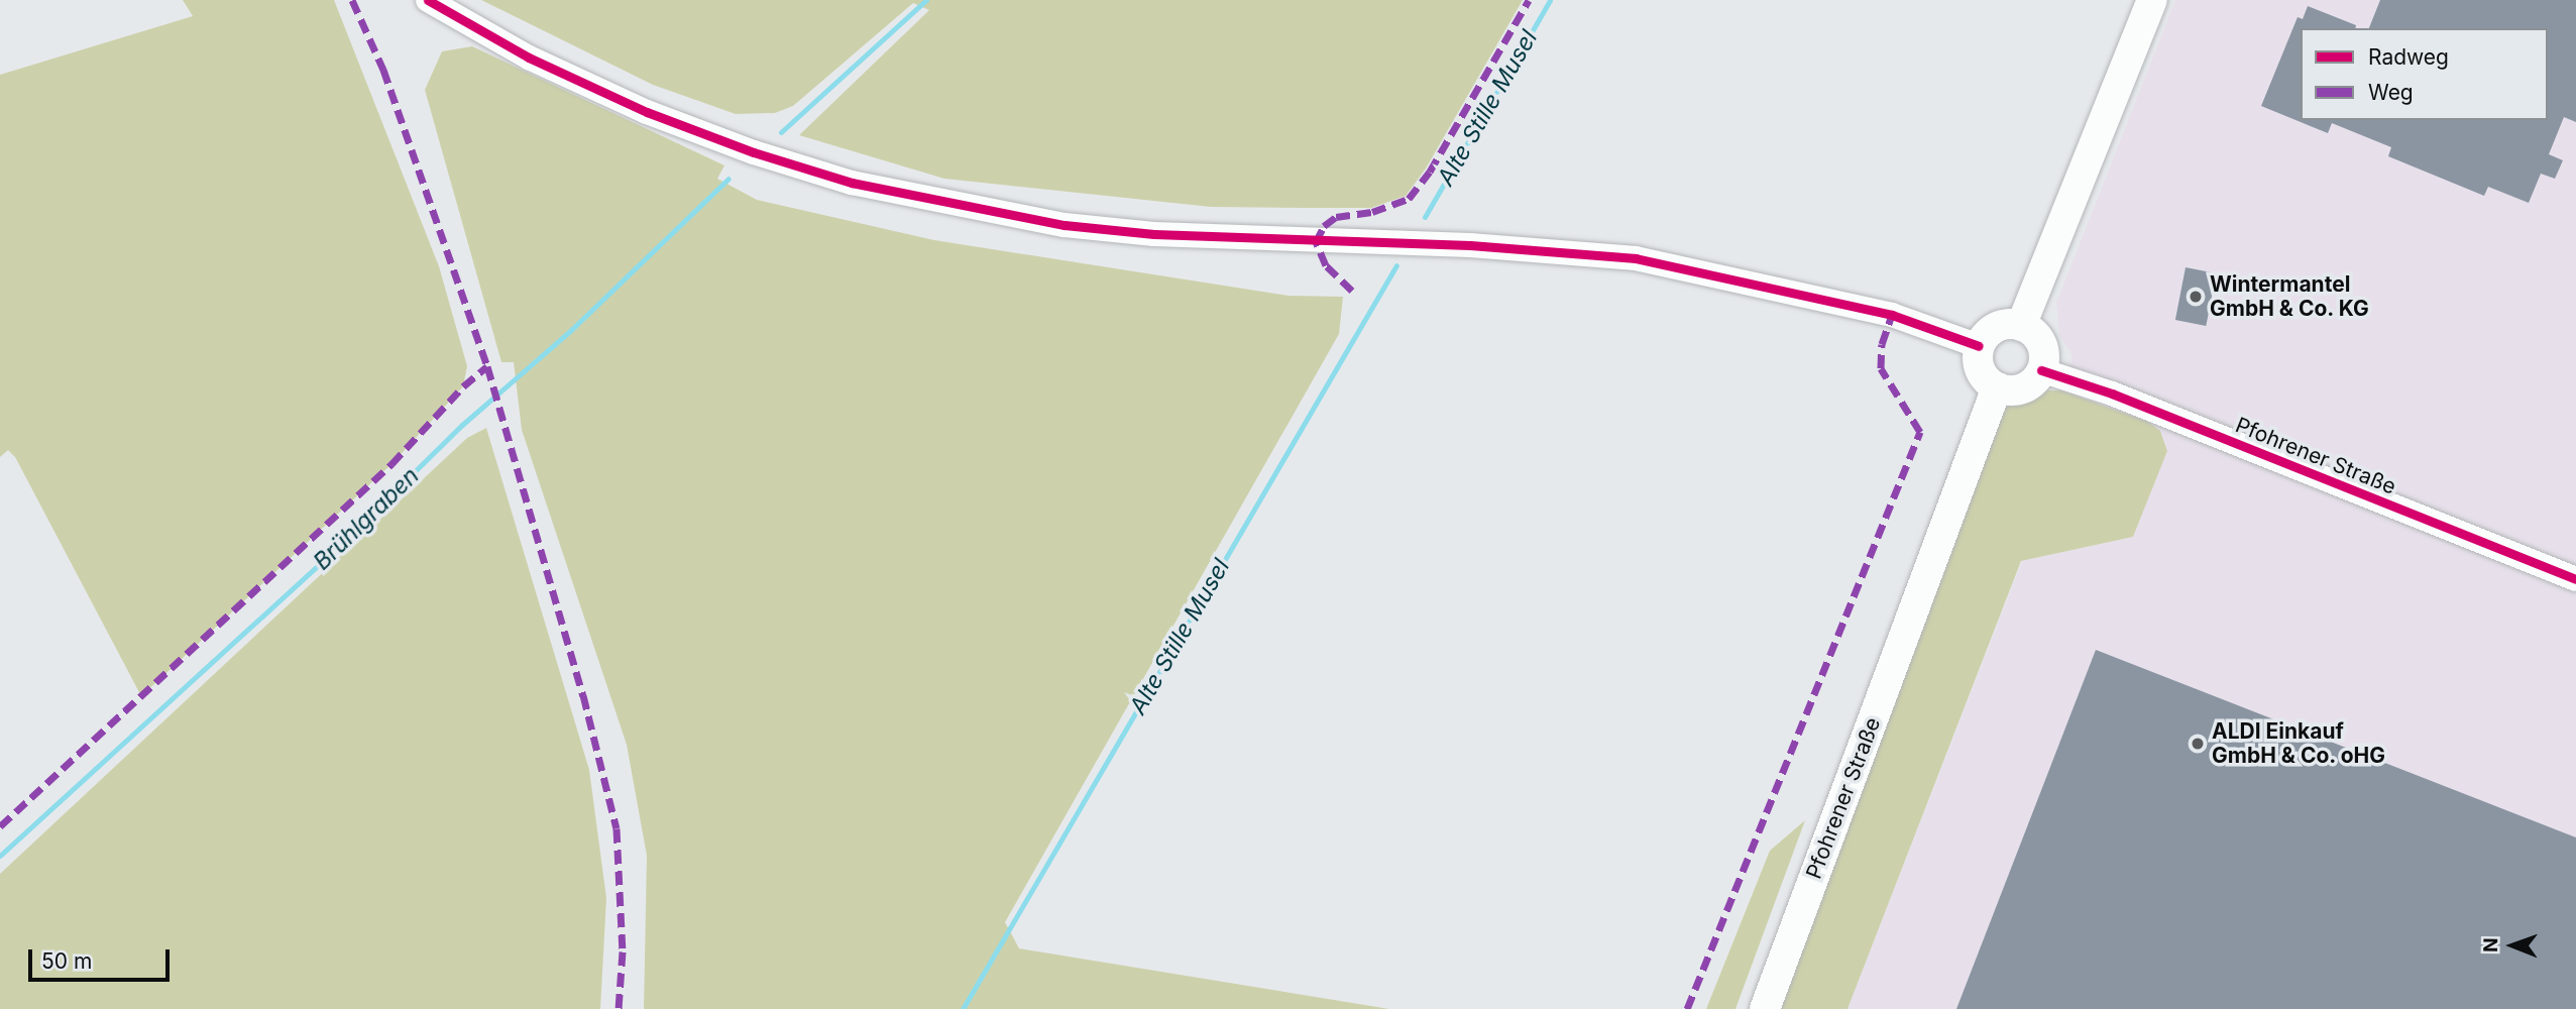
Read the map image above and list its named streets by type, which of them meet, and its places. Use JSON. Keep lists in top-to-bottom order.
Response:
{
  "streets": {
    "main road": ["Pfohrener Straße"]
  },
  "water": ["Alte Stille Musel", "Brühlgraben"],
  "places": ["Wintermantel GmbH & Co. KG", "ALDI Einkauf GmbH & Co. oHG"],
  "legend": ["Radweg", "Weg"],
  "scale_bar": "50 m",
  "north": "left"
}
